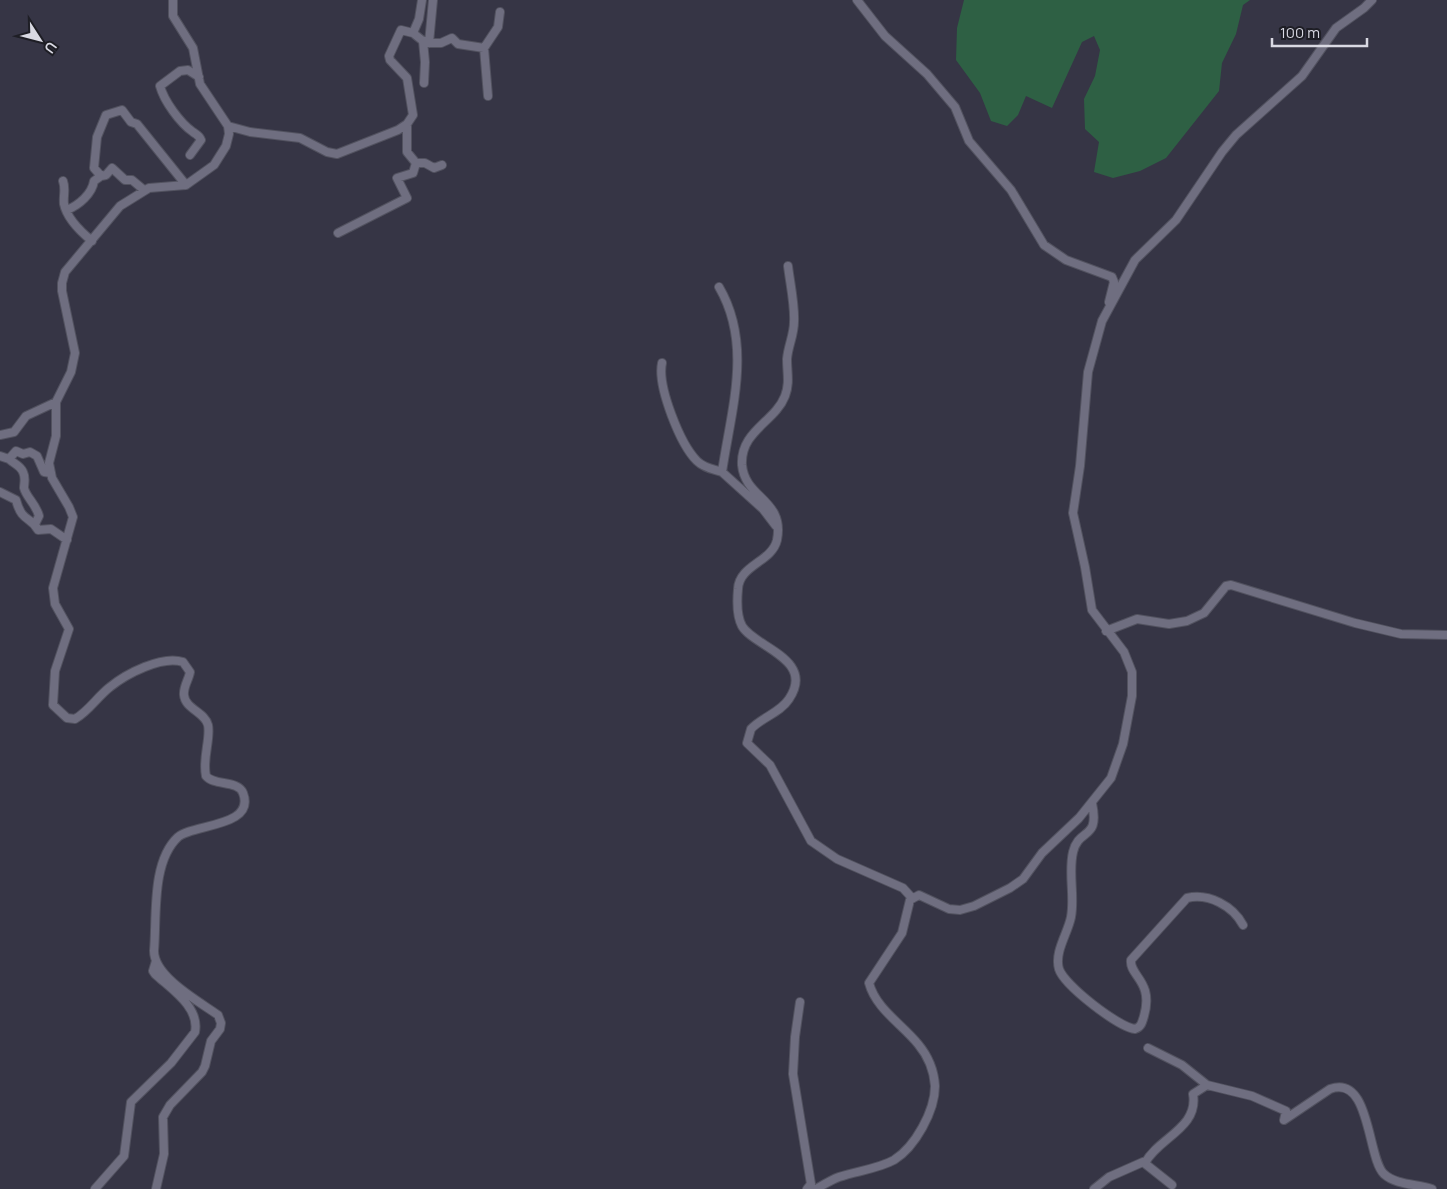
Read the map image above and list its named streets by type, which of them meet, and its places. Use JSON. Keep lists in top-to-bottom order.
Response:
{
  "scale_bar": "100 m",
  "north": "bottom right"
}
